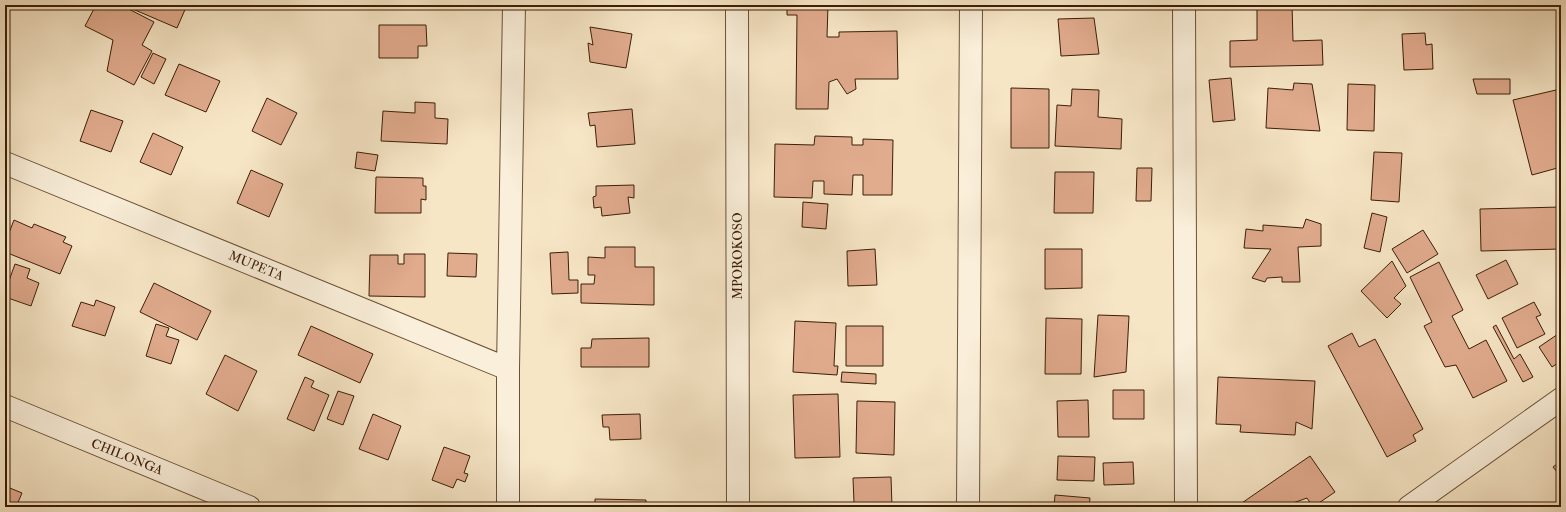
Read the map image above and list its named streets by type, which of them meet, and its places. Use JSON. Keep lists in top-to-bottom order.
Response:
{
  "streets": {
    "street": ["MPOROKOSO", "MUPETA", "CHILONGA"]
  }
}
